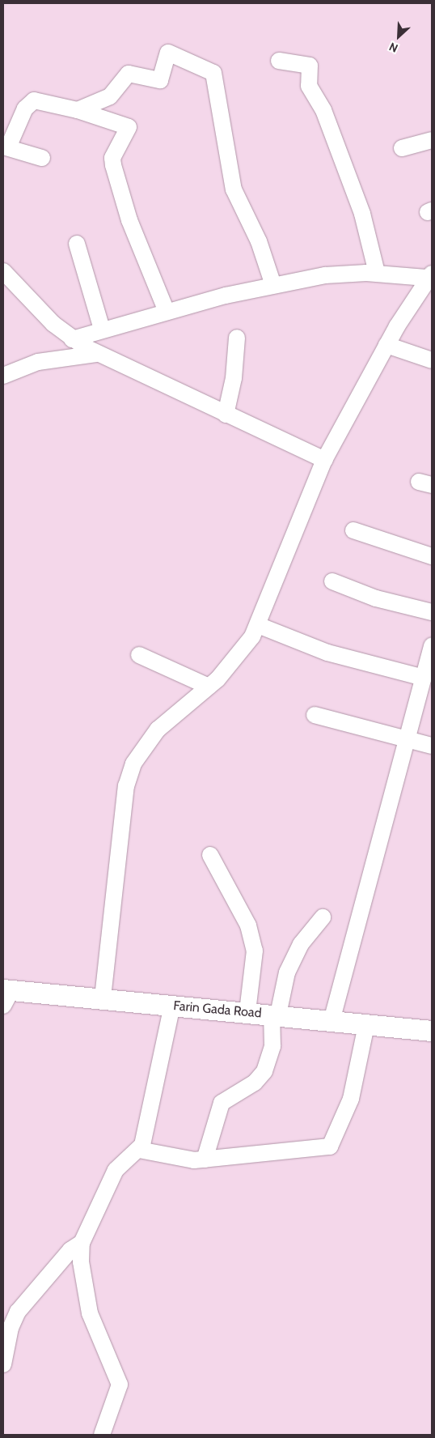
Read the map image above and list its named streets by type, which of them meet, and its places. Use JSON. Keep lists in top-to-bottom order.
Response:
{
  "streets": {
    "main road": ["Farin Gada Road"]
  },
  "north": "bottom left"
}
